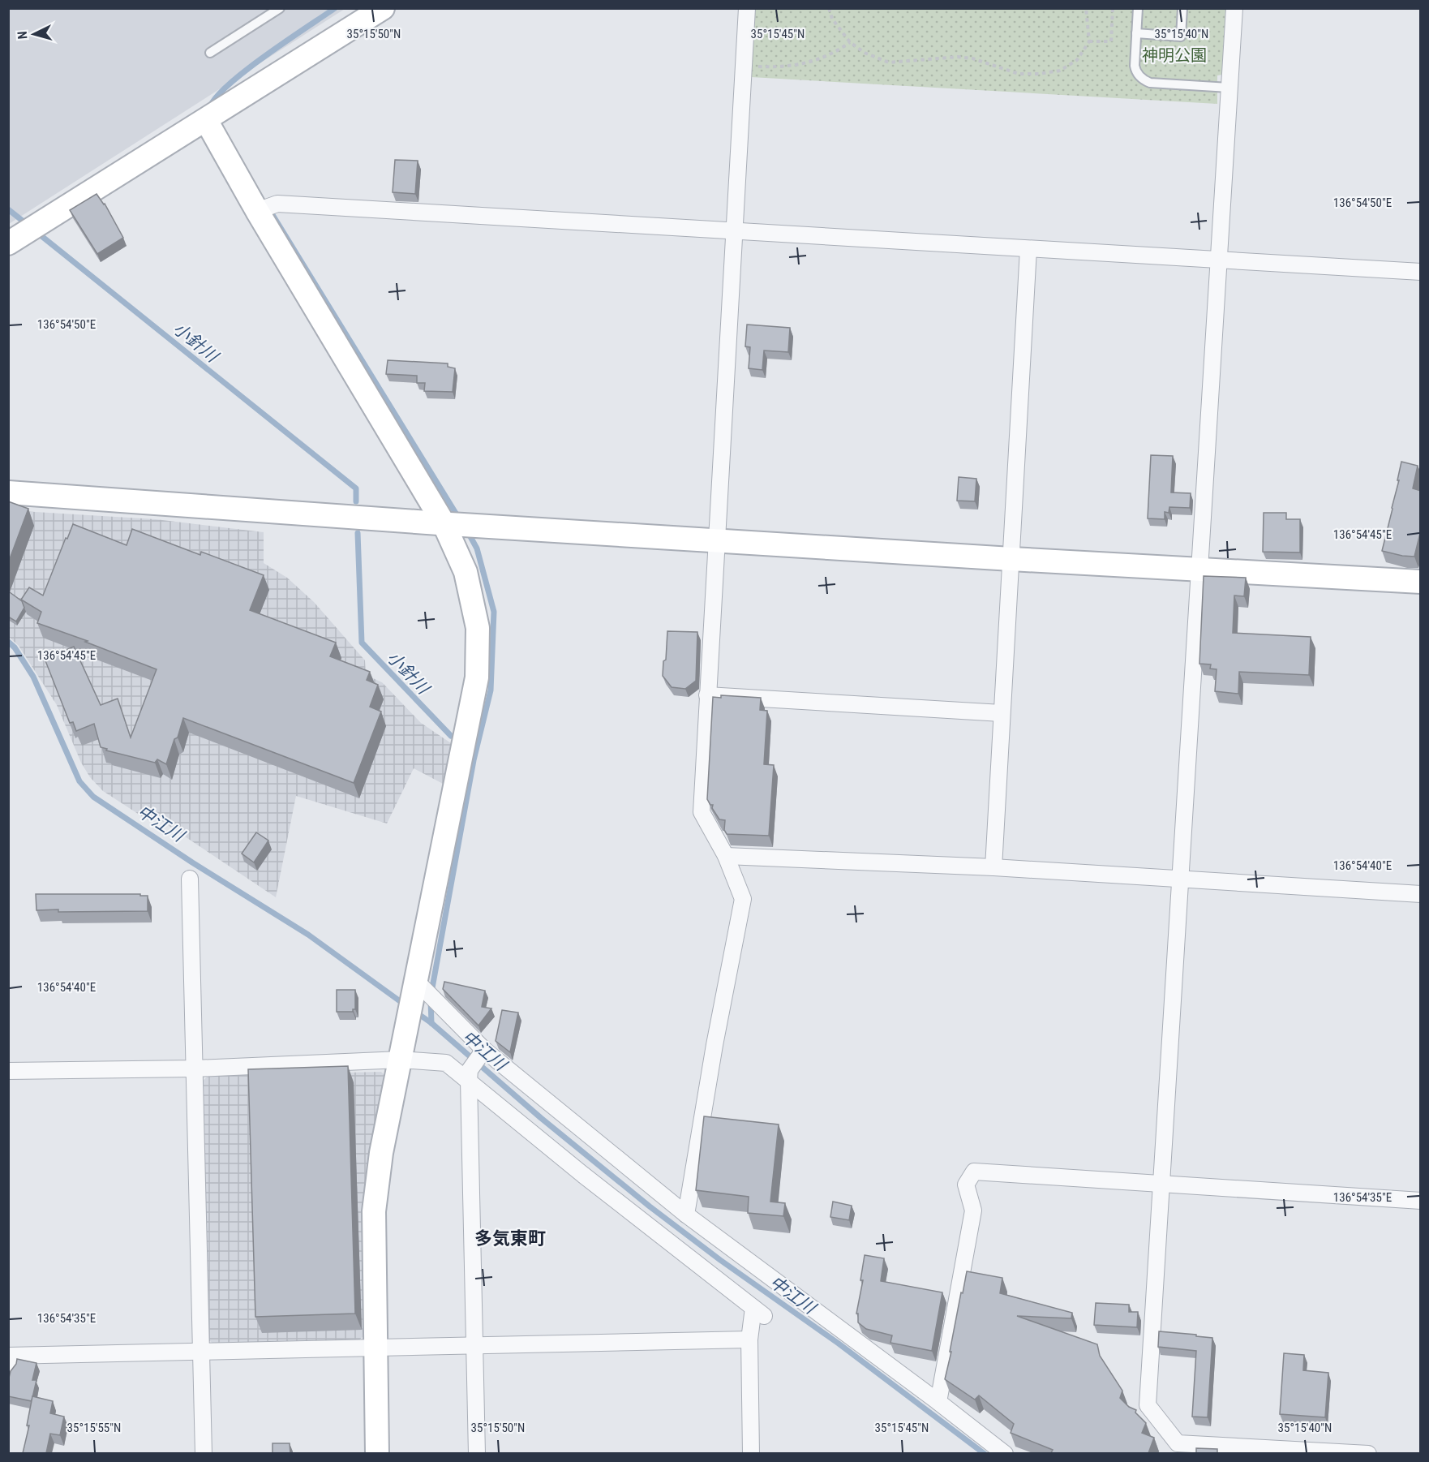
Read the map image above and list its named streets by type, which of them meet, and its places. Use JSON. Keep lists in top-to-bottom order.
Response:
{
  "districts": ["多気東町"],
  "water": ["小針川", "中江川"],
  "parks": ["神明公園"],
  "north": "left",
  "coordinates": [
    "35°15'50\"N",
    "35°15'45\"N",
    "35°15'40\"N",
    "136°54'50\"E",
    "136°54'45\"E",
    "136°54'40\"E",
    "136°54'35\"E",
    "35°15'55\"N"
  ]
}
